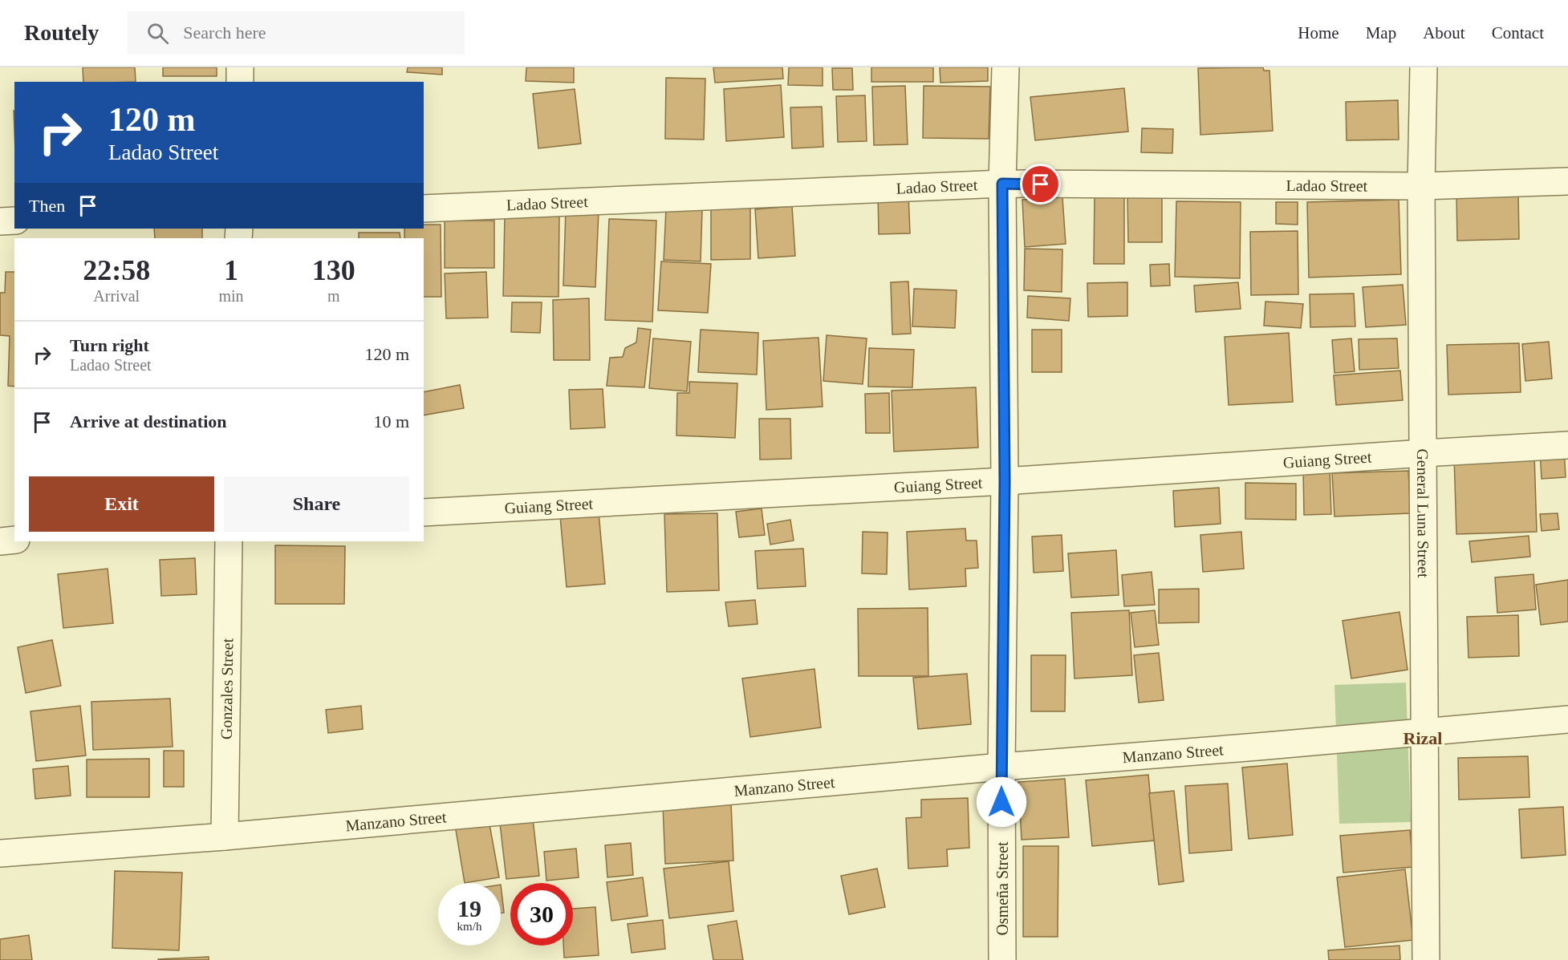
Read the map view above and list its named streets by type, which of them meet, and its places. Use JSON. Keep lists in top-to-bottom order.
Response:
{
  "streets": {
    "street": [
      "Ladao Street",
      "Guiang Street",
      "General Luna Street",
      "Gonzales Street",
      "Manzano Street",
      "Osmeña Street"
    ]
  },
  "crossings": [
    ["Ladao Street", "General Luna Street"],
    ["Ladao Street", "Osmeña Street"],
    ["Guiang Street", "General Luna Street"],
    ["Guiang Street", "Osmeña Street"],
    ["General Luna Street", "Manzano Street"],
    ["Gonzales Street", "Manzano Street"],
    ["Manzano Street", "Osmeña Street"]
  ],
  "districts": ["Rizal"],
  "page": {
    "header": "Routely",
    "search": "Search here",
    "nav": [
      "Home",
      "Map",
      "About",
      "Contact"
    ],
    "turn": ["120 m", "Ladao Street"],
    "then": "Then",
    "eta": [
      "22:58",
      "Arrival",
      "1",
      "min",
      "130",
      "m"
    ],
    "list": [
      {
        "name": "Turn right",
        "note": "Ladao Street",
        "value": "120 m"
      },
      {
        "name": "Arrive at destination",
        "value": "10 m"
      }
    ],
    "buttons": ["Exit", "Share"],
    "speed": "19 km/h",
    "limit": "30"
  }
}
